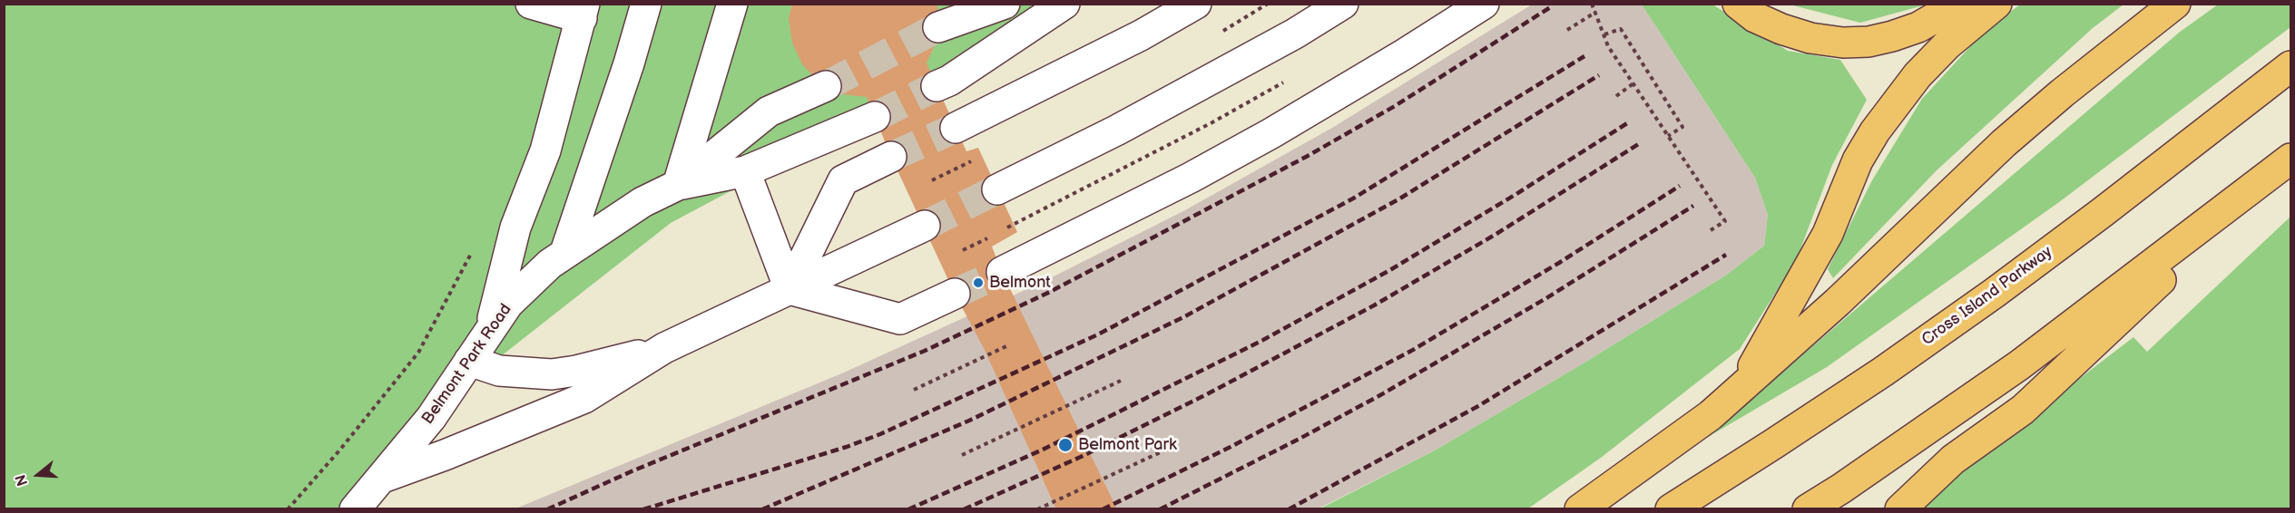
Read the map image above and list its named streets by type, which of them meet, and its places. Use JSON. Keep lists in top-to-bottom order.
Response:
{
  "streets": {
    "highway": ["Cross Island Parkway"],
    "street": ["Belmont Park Road"]
  },
  "places": ["Belmont", "Belmont Park"],
  "north": "left"
}
